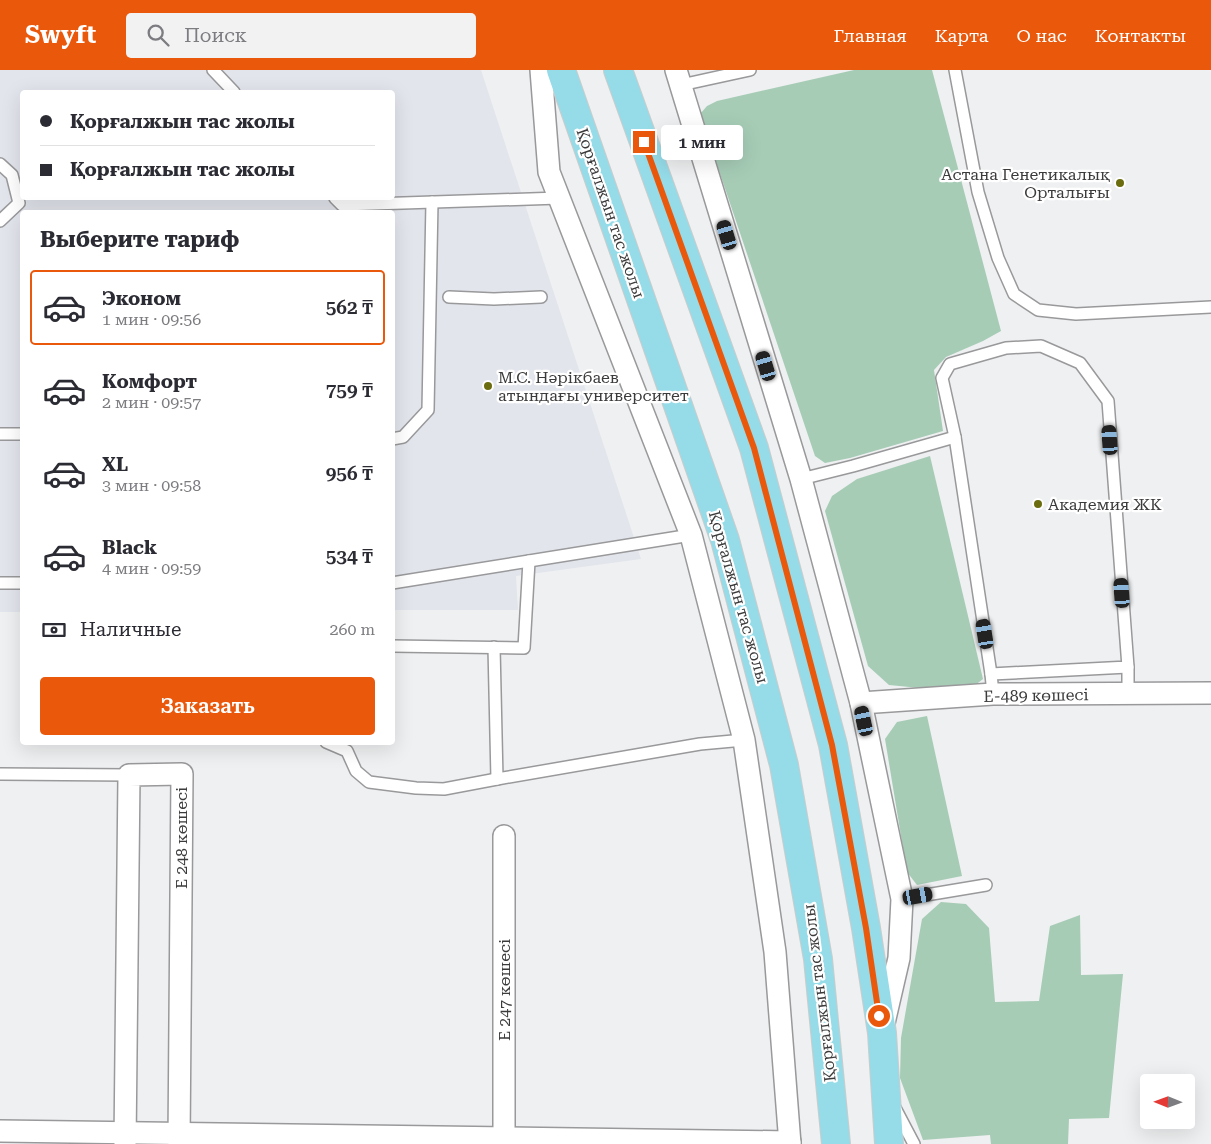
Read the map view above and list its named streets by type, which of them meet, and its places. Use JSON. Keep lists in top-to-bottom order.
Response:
{
  "streets": {
    "main road": ["Қорғалжын тас жолы"],
    "street": ["Е-489 көшесі", "Е 248 көшесі", "Е 247 көшесі"]
  },
  "places": ["Астана Генетикалық Орталығы", "М.С. Нәрікбаев атындағы университет", "Академия ЖК"],
  "north": "left",
  "page": {
    "header": "Swyft",
    "search": "Поиск",
    "nav": [
      "Главная",
      "Карта",
      "О нас",
      "Контакты"
    ],
    "banner": ["Қорғалжын тас жолы", "Қорғалжын тас жолы"],
    "bubble": "1 мин",
    "heading": "Выберите тариф",
    "list": [
      {
        "name": "Эконом",
        "note": "1 мин · 09:56",
        "value": "562 ₸"
      },
      {
        "name": "Комфорт",
        "note": "2 мин · 09:57",
        "value": "759 ₸"
      },
      {
        "name": "XL",
        "note": "3 мин · 09:58",
        "value": "956 ₸"
      },
      {
        "name": "Black",
        "note": "4 мин · 09:59",
        "value": "534 ₸"
      }
    ],
    "pay": ["Наличные", "260 m"],
    "buttons": "Заказать"
  }
}
